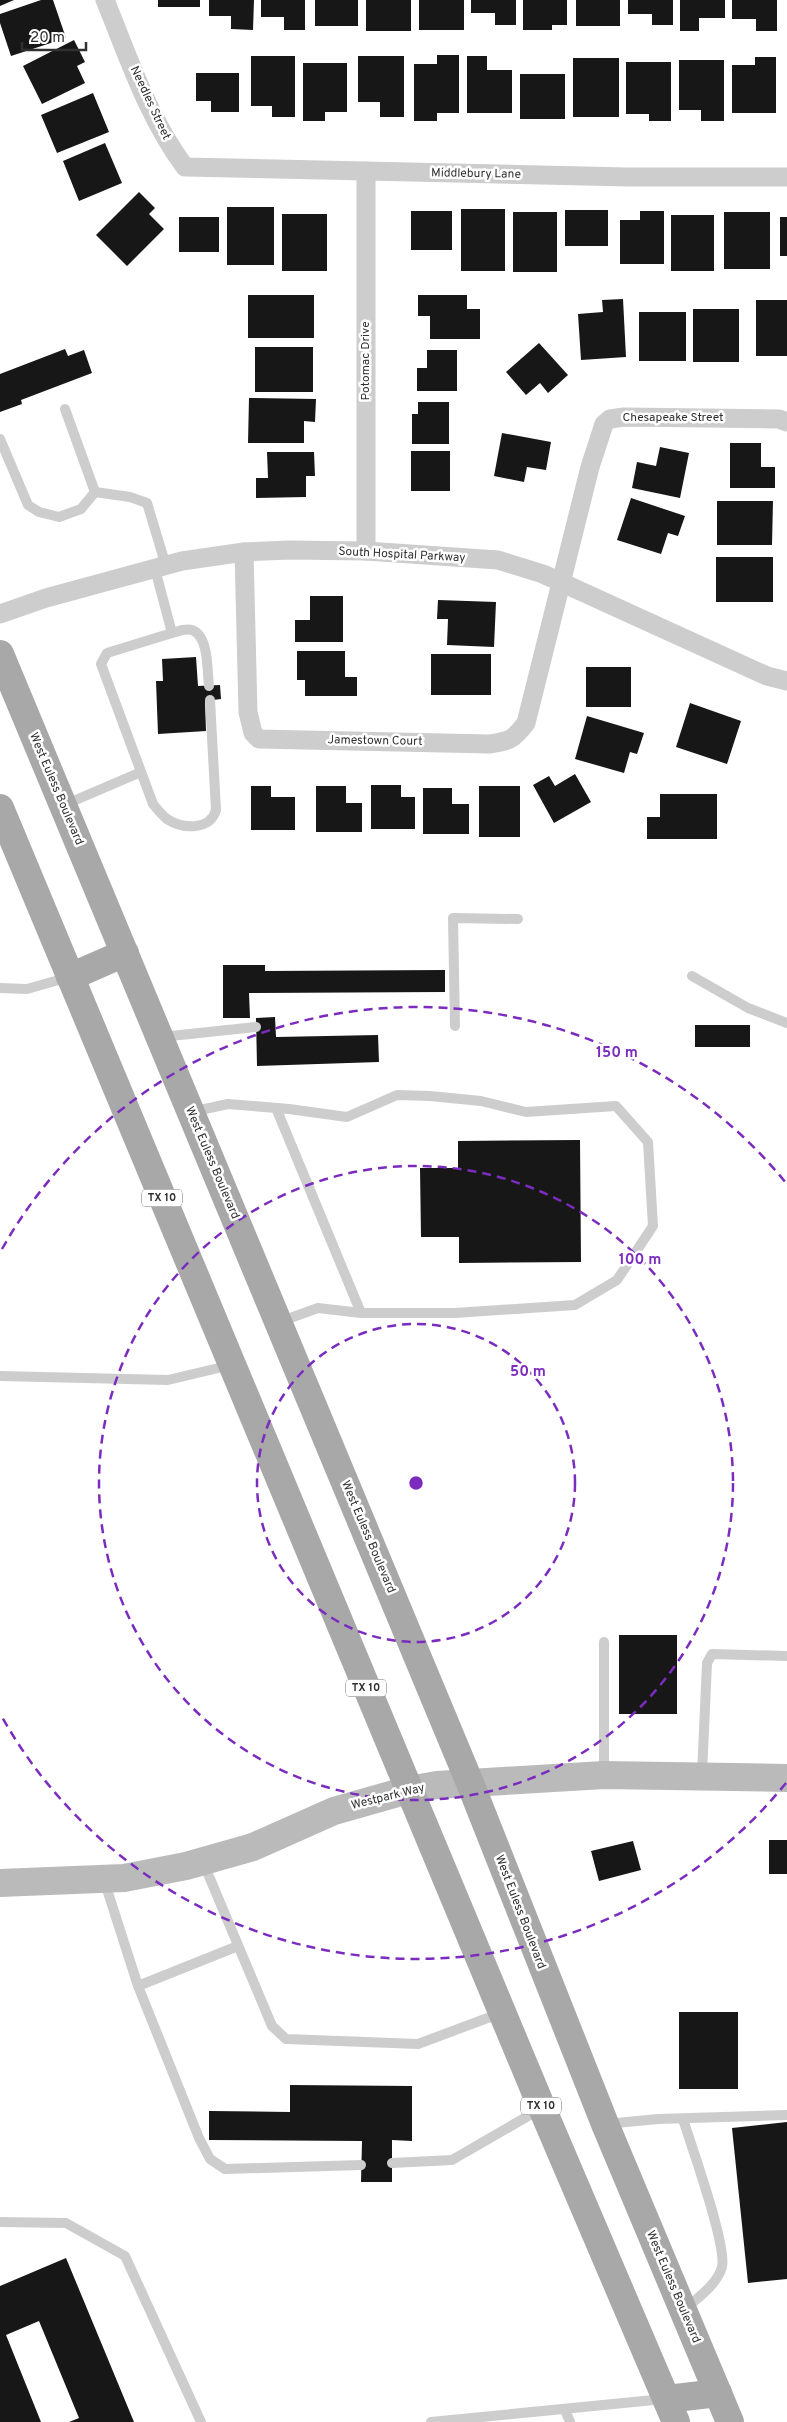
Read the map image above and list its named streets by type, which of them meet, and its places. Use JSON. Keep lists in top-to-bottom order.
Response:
{
  "streets": {
    "main road": ["West Euless Boulevard", "TX 10"],
    "street": [
      "Needles Street",
      "Middlebury Lane",
      "Potomac Drive",
      "Chesapeake Street",
      "South Hospital Parkway",
      "Jamestown Court",
      "Westpark Way"
    ]
  },
  "crossings": [
    ["Needles Street", "Middlebury Lane"],
    ["Middlebury Lane", "Potomac Drive"],
    ["Potomac Drive", "South Hospital Parkway"],
    ["Chesapeake Street", "South Hospital Parkway"],
    ["Chesapeake Street", "Jamestown Court"],
    ["South Hospital Parkway", "Jamestown Court"],
    ["West Euless Boulevard", "Westpark Way"],
    ["TX 10", "Westpark Way"]
  ],
  "scale_bar": "20 m",
  "rings": ["150 m", "100 m", "50 m"]
}
